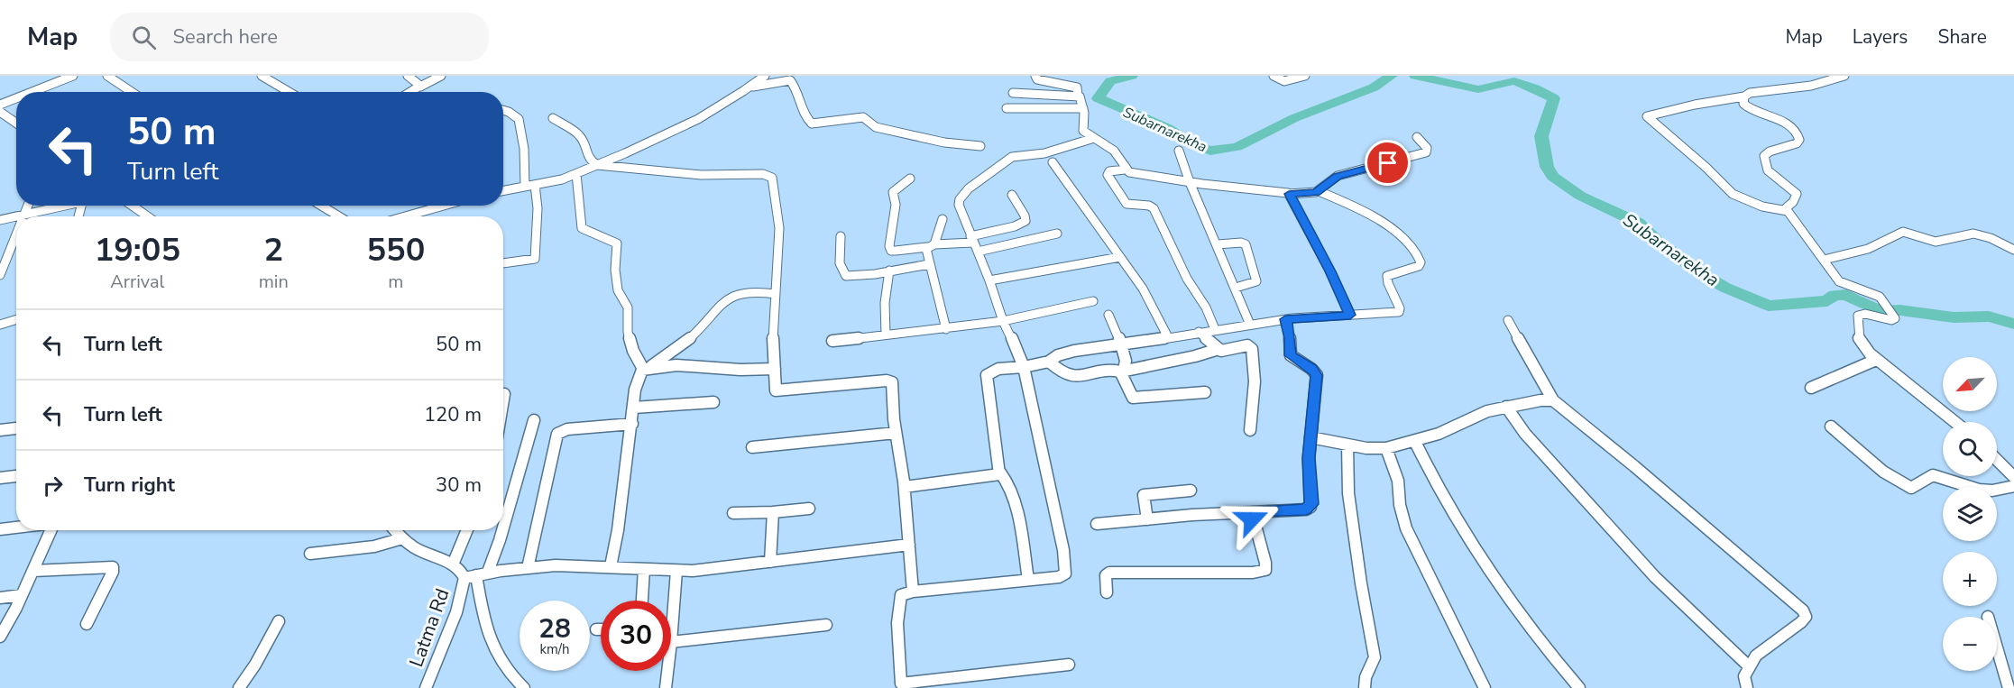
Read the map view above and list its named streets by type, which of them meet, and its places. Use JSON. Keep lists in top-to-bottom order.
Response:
{
  "streets": {
    "street": ["Latma Rd"]
  },
  "water": ["Subarnarekha"],
  "north": "bottom left",
  "page": {
    "header": "Map",
    "search": "Search here",
    "nav": ["Map", "Layers", "Share"],
    "turn": ["50 m", "Turn left"],
    "eta": [
      "19:05",
      "Arrival",
      "2",
      "min",
      "550",
      "m"
    ],
    "list": [
      {
        "name": "Turn left",
        "value": "50 m"
      },
      {
        "name": "Turn left",
        "value": "120 m"
      },
      {
        "name": "Turn right",
        "value": "30 m"
      }
    ],
    "map_buttons": ["+", "−"],
    "speed": "28 km/h",
    "limit": "30"
  }
}
